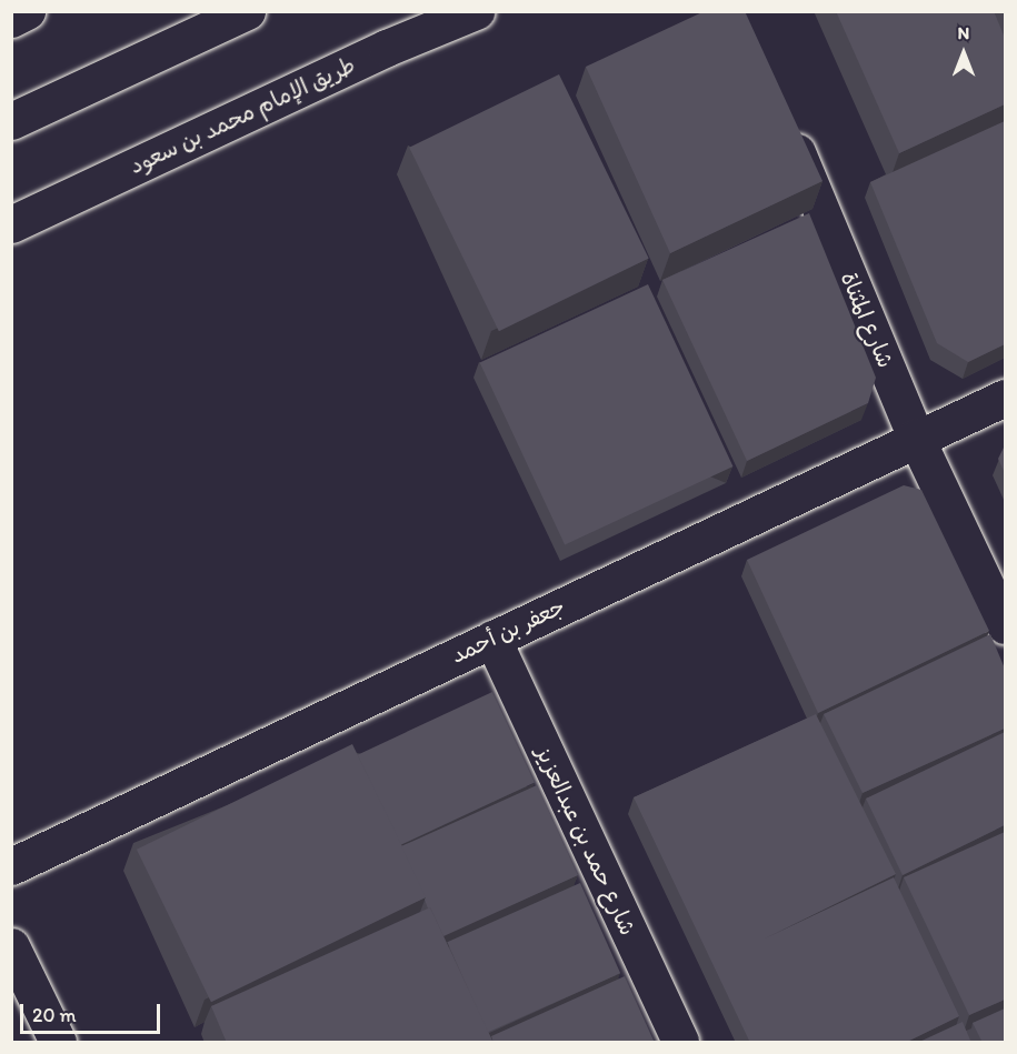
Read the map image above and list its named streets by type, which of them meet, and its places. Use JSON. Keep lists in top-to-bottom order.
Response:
{
  "streets": {
    "street": [
      "طريق الإمام محمد بن سعود",
      "شارع المثناة",
      "جعفر بن أحمد",
      "شارع حمد بن عبدالعزيز"
    ]
  },
  "crossings": [
    ["شارع المثناة", "جعفر بن أحمد"],
    ["جعفر بن أحمد", "شارع حمد بن عبدالعزيز"]
  ],
  "scale_bar": "20 m",
  "north": "top"
}
